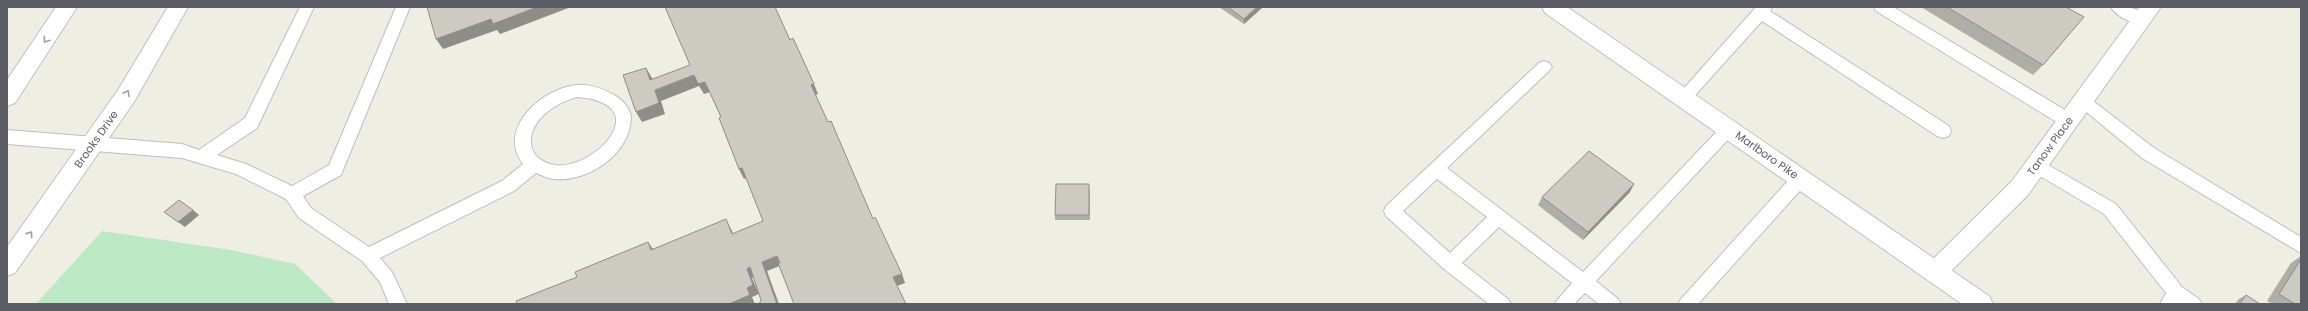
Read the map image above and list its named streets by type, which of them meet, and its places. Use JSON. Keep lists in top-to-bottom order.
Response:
{
  "streets": {
    "street": ["Brooks Drive", "Tanow Place", "Marlboro Pike"]
  },
  "crossings": [
    ["Tanow Place", "Marlboro Pike"]
  ]
}
